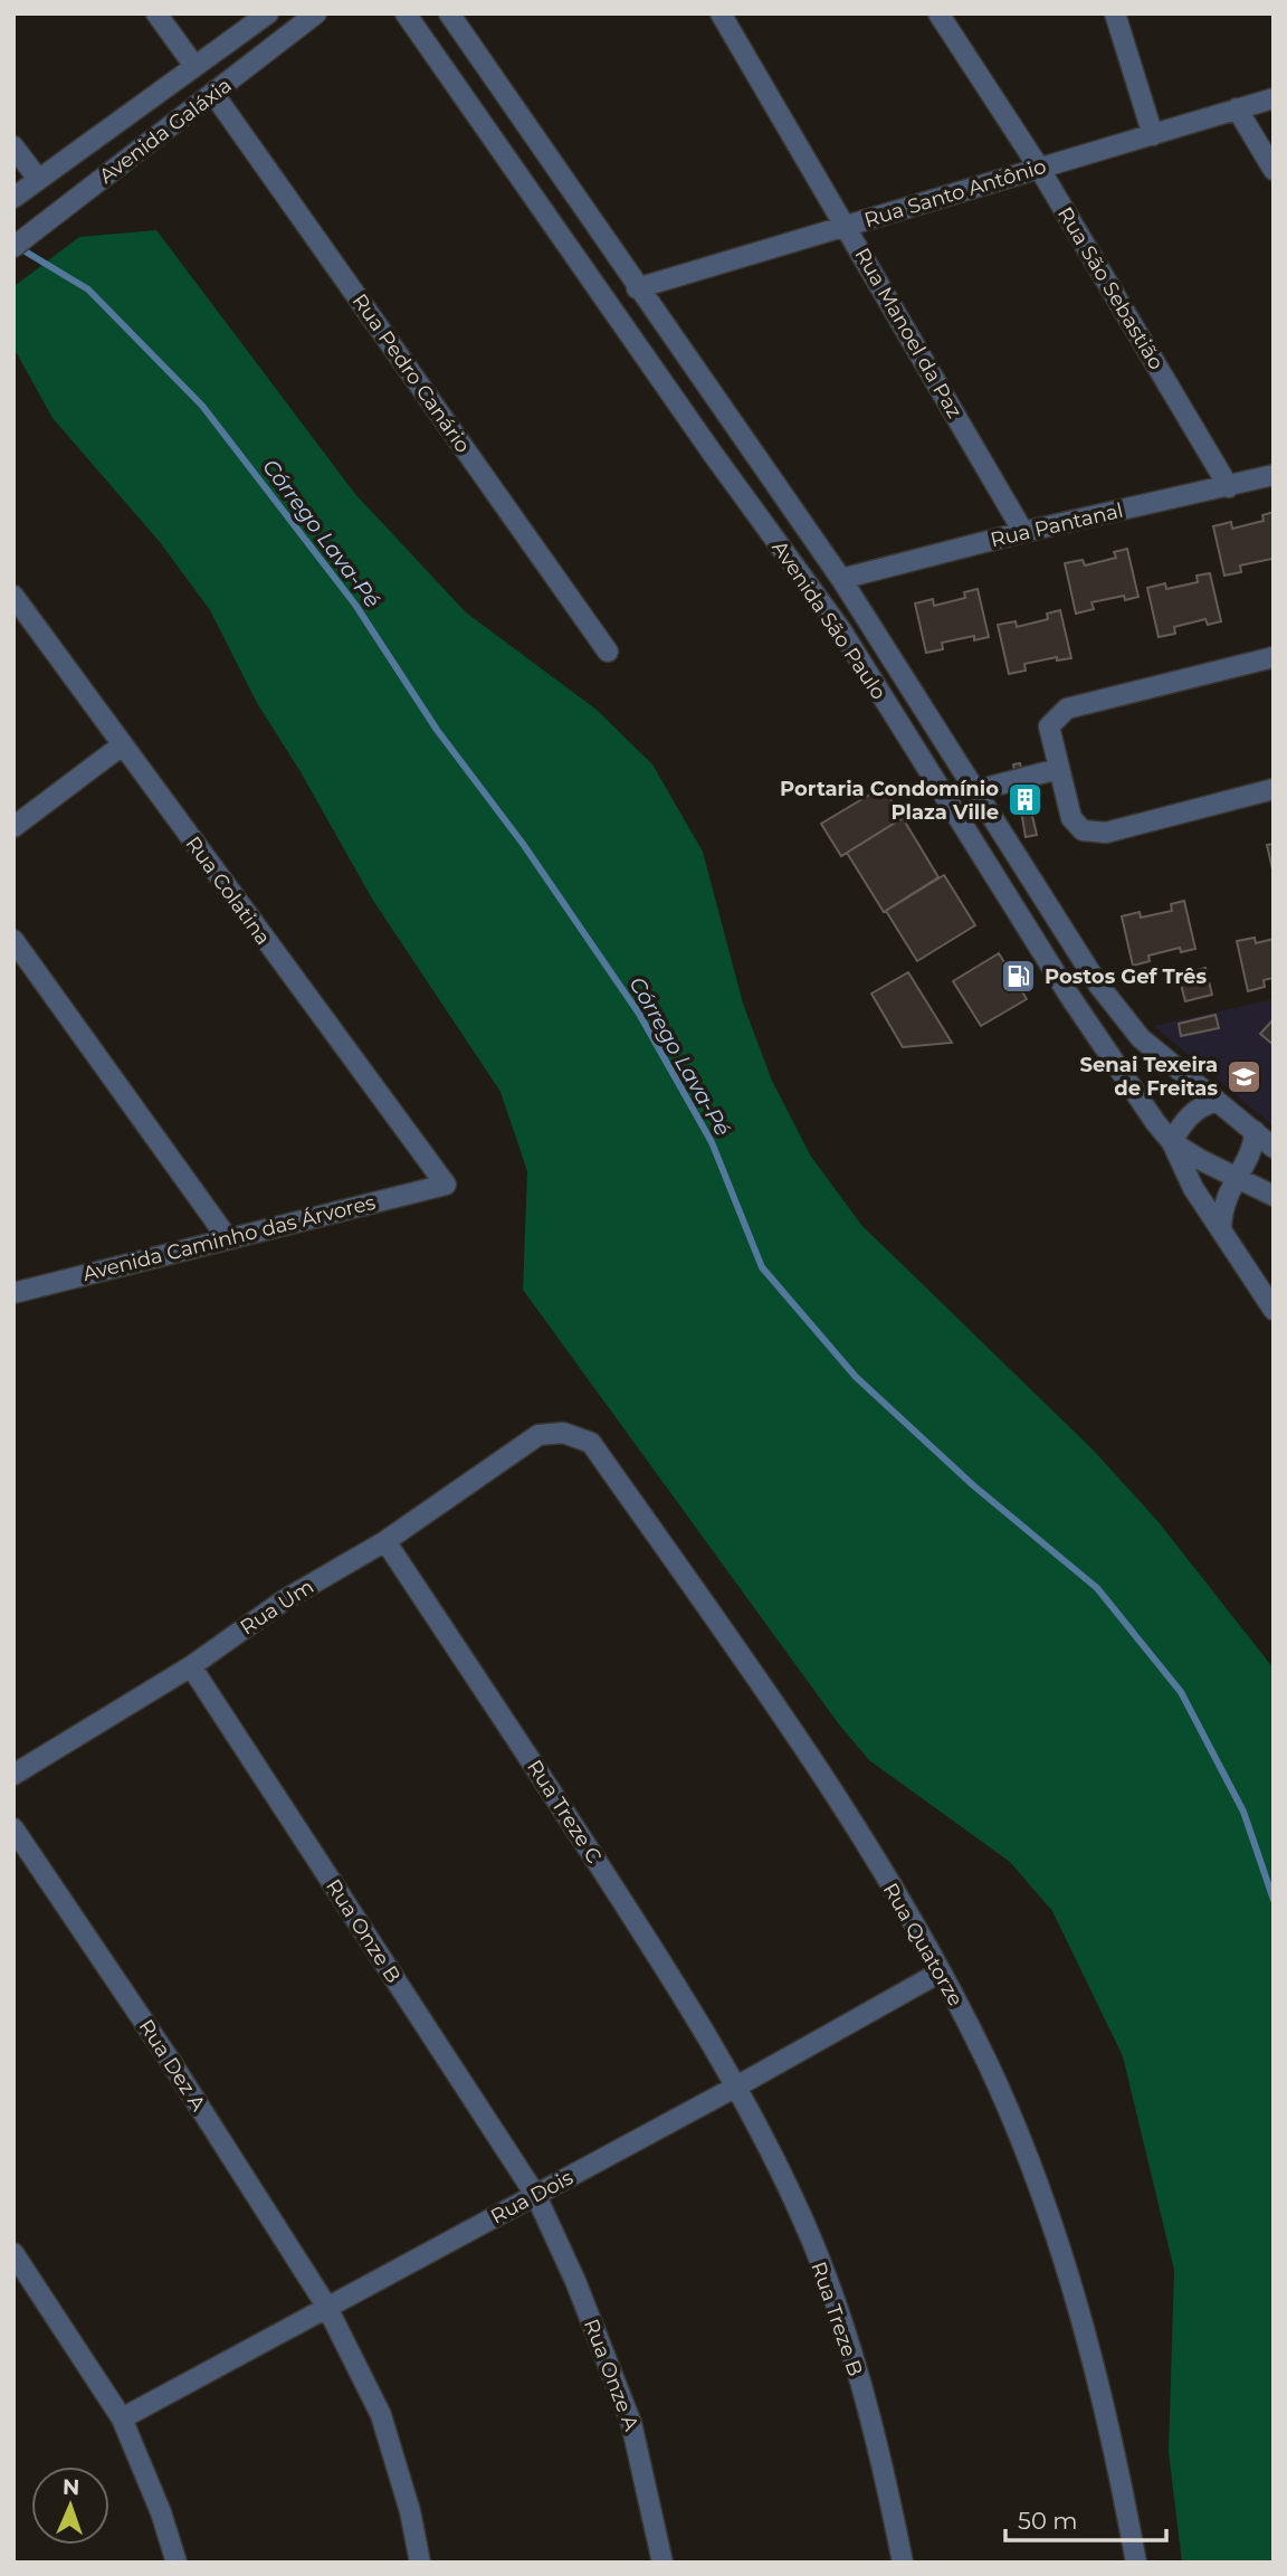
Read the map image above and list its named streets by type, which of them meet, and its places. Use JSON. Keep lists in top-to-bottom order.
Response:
{
  "streets": {
    "street": [
      "Avenida Galáxia",
      "Rua Santo Antônio",
      "Rua São Sebastião",
      "Rua Manoel da Paz",
      "Rua Pedro Canário",
      "Rua Pantanal",
      "Avenida São Paulo",
      "Rua Colatina",
      "Avenida Caminho das Árvores",
      "Rua Um",
      "Rua Treze C",
      "Rua Onze B",
      "Rua Quatorze",
      "Rua Dez A",
      "Rua Dois",
      "Rua Treze B",
      "Rua Onze A"
    ]
  },
  "crossings": [
    ["Avenida Galáxia", "Rua Pedro Canário"],
    ["Rua Santo Antônio", "Rua São Sebastião"],
    ["Rua Santo Antônio", "Rua Manoel da Paz"],
    ["Rua Santo Antônio", "Avenida São Paulo"],
    ["Rua São Sebastião", "Rua Pantanal"],
    ["Rua Manoel da Paz", "Rua Pantanal"],
    ["Rua Pantanal", "Avenida São Paulo"],
    ["Rua Colatina", "Avenida Caminho das Árvores"],
    ["Rua Um", "Rua Treze C"],
    ["Rua Um", "Rua Onze B"],
    ["Rua Um", "Rua Quatorze"],
    ["Rua Treze C", "Rua Dois"],
    ["Rua Treze C", "Rua Treze B"],
    ["Rua Onze B", "Rua Dois"],
    ["Rua Onze B", "Rua Onze A"],
    ["Rua Quatorze", "Rua Dois"],
    ["Rua Dez A", "Rua Dois"],
    ["Rua Dois", "Rua Treze B"],
    ["Rua Dois", "Rua Onze A"]
  ],
  "water": ["Córrego Lava-Pé"],
  "places": {
    "building": ["Portaria Condomínio Plaza Ville"],
    "fuel station": ["Postos Gef Três"],
    "school or university": ["Senai Texeira de Freitas"]
  },
  "scale_bar": "50 m",
  "north": "top"
}
